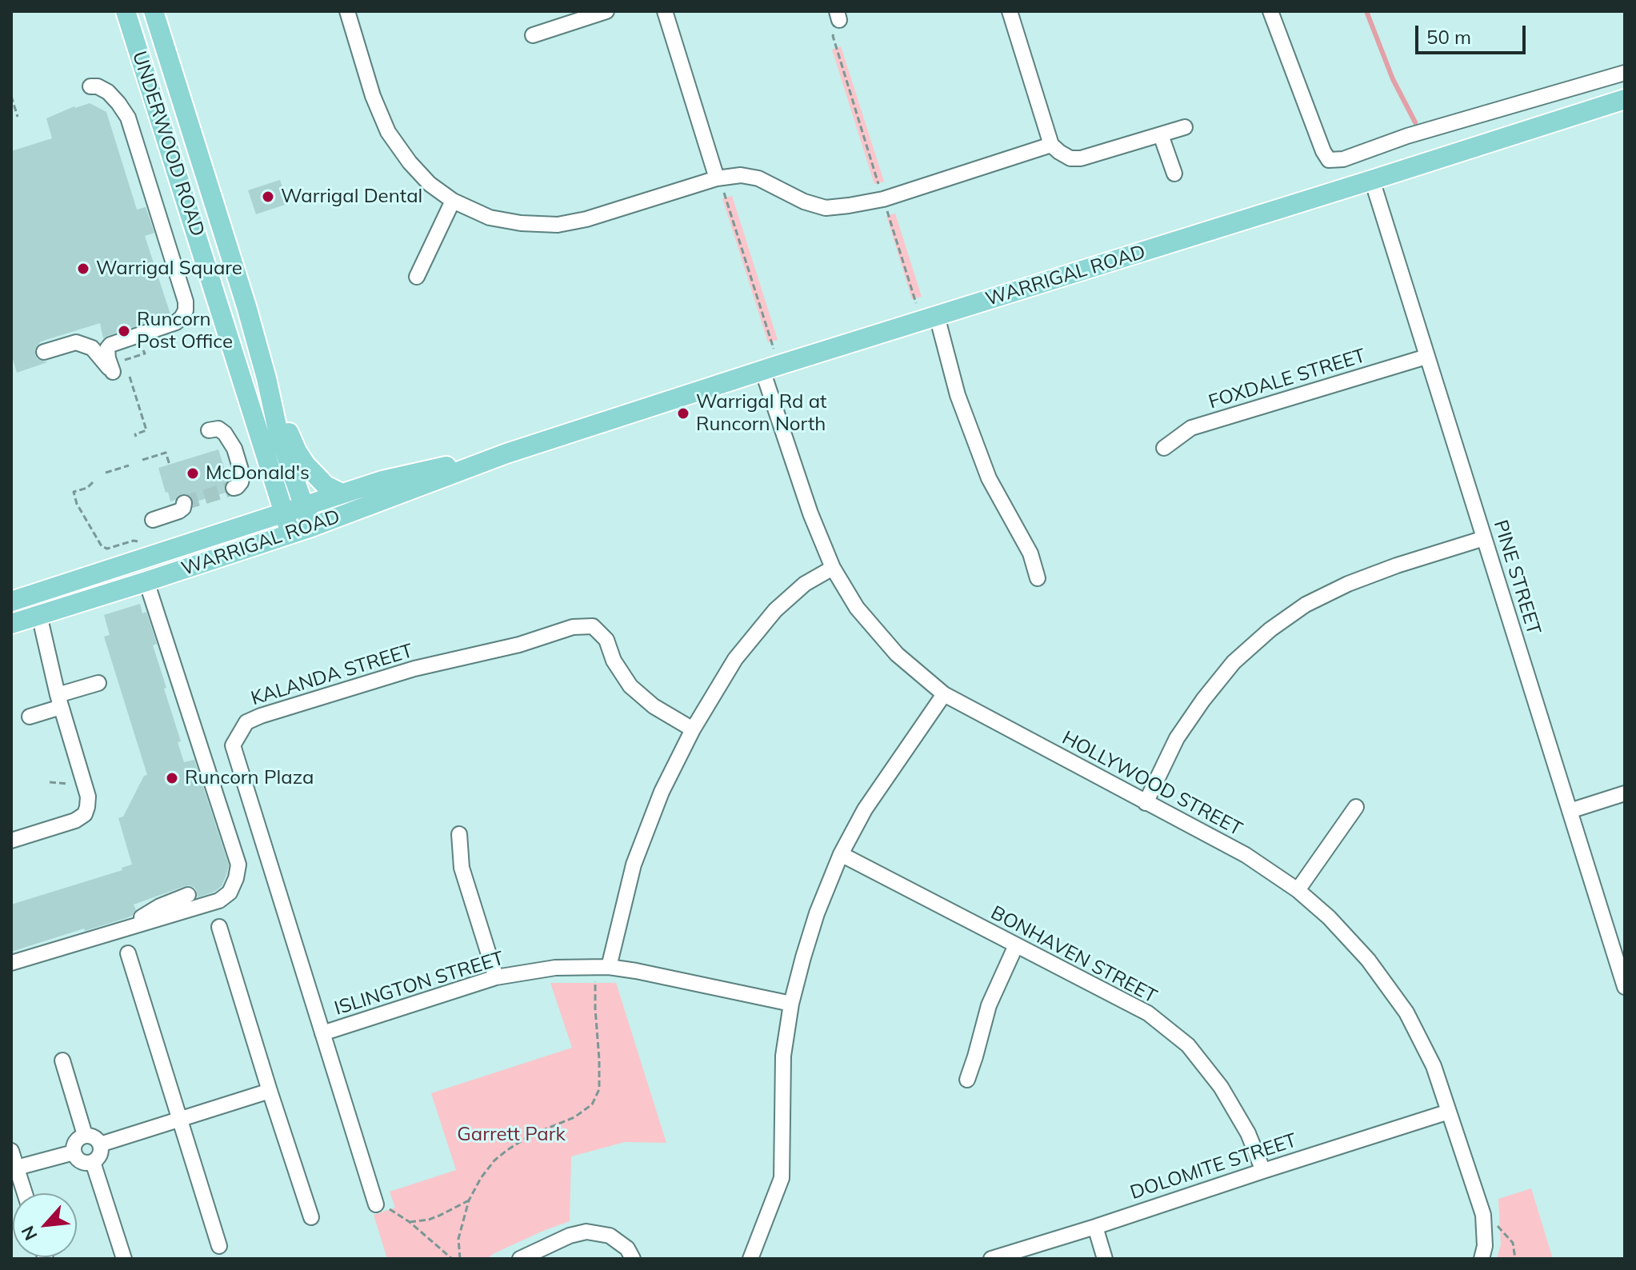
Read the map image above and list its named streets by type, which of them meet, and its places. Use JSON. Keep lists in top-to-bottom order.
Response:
{
  "streets": {
    "main road": ["UNDERWOOD ROAD", "WARRIGAL ROAD"],
    "street": [
      "FOXDALE STREET",
      "PINE STREET",
      "KALANDA STREET",
      "HOLLYWOOD STREET",
      "BONHAVEN STREET",
      "ISLINGTON STREET",
      "DOLOMITE STREET"
    ]
  },
  "crossings": [
    ["UNDERWOOD ROAD", "WARRIGAL ROAD"],
    ["WARRIGAL ROAD", "PINE STREET"],
    ["WARRIGAL ROAD", "HOLLYWOOD STREET"],
    ["FOXDALE STREET", "PINE STREET"],
    ["KALANDA STREET", "ISLINGTON STREET"],
    ["HOLLYWOOD STREET", "DOLOMITE STREET"],
    ["BONHAVEN STREET", "DOLOMITE STREET"]
  ],
  "parks": ["Garrett Park"],
  "places": [
    "Warrigal Dental",
    "Warrigal Square",
    "Runcorn Post Office",
    "Warrigal Rd at Runcorn North",
    "McDonald's",
    "Runcorn Plaza"
  ],
  "scale_bar": "50 m",
  "north": "bottom left"
}
